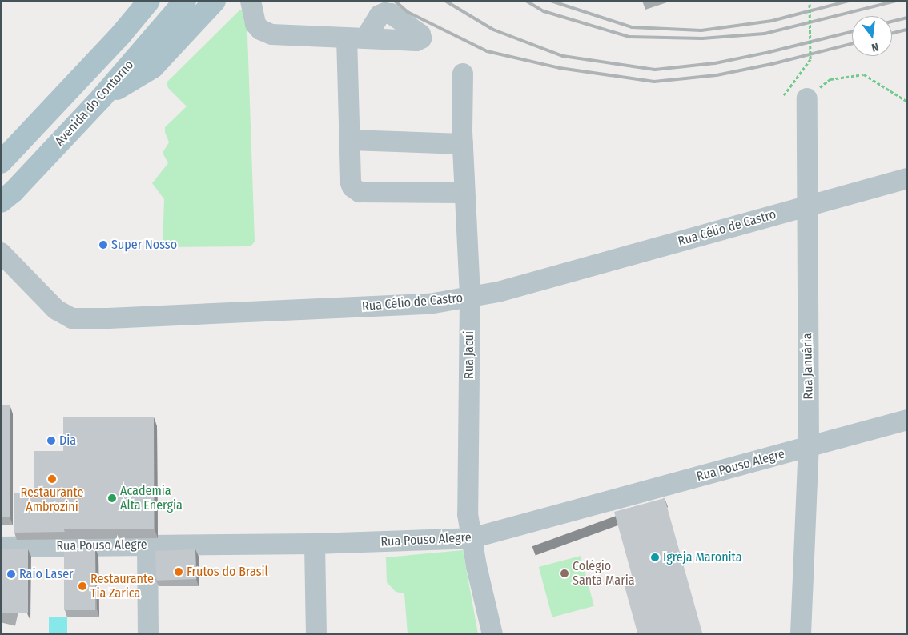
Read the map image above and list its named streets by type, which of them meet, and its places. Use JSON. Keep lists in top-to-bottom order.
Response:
{
  "streets": {
    "main road": ["Avenida do Contorno"],
    "street": [
      "Rua Célio de Castro",
      "Rua Jacuí",
      "Rua Januária",
      "Rua Pouso Alegre"
    ]
  },
  "crossings": [
    ["Rua Célio de Castro", "Rua Jacuí"],
    ["Rua Célio de Castro", "Rua Januária"],
    ["Rua Jacuí", "Rua Pouso Alegre"],
    ["Rua Januária", "Rua Pouso Alegre"]
  ],
  "places": [
    "Super Nosso",
    "Dia",
    "Restaurante Ambrozini",
    "Academia Alta Energia",
    "Igreja Maronita",
    "Frutos do Brasil",
    "Colégio Santa Maria",
    "Raio Laser",
    "Restaurante Tia Zarica"
  ],
  "north": "bottom"
}
